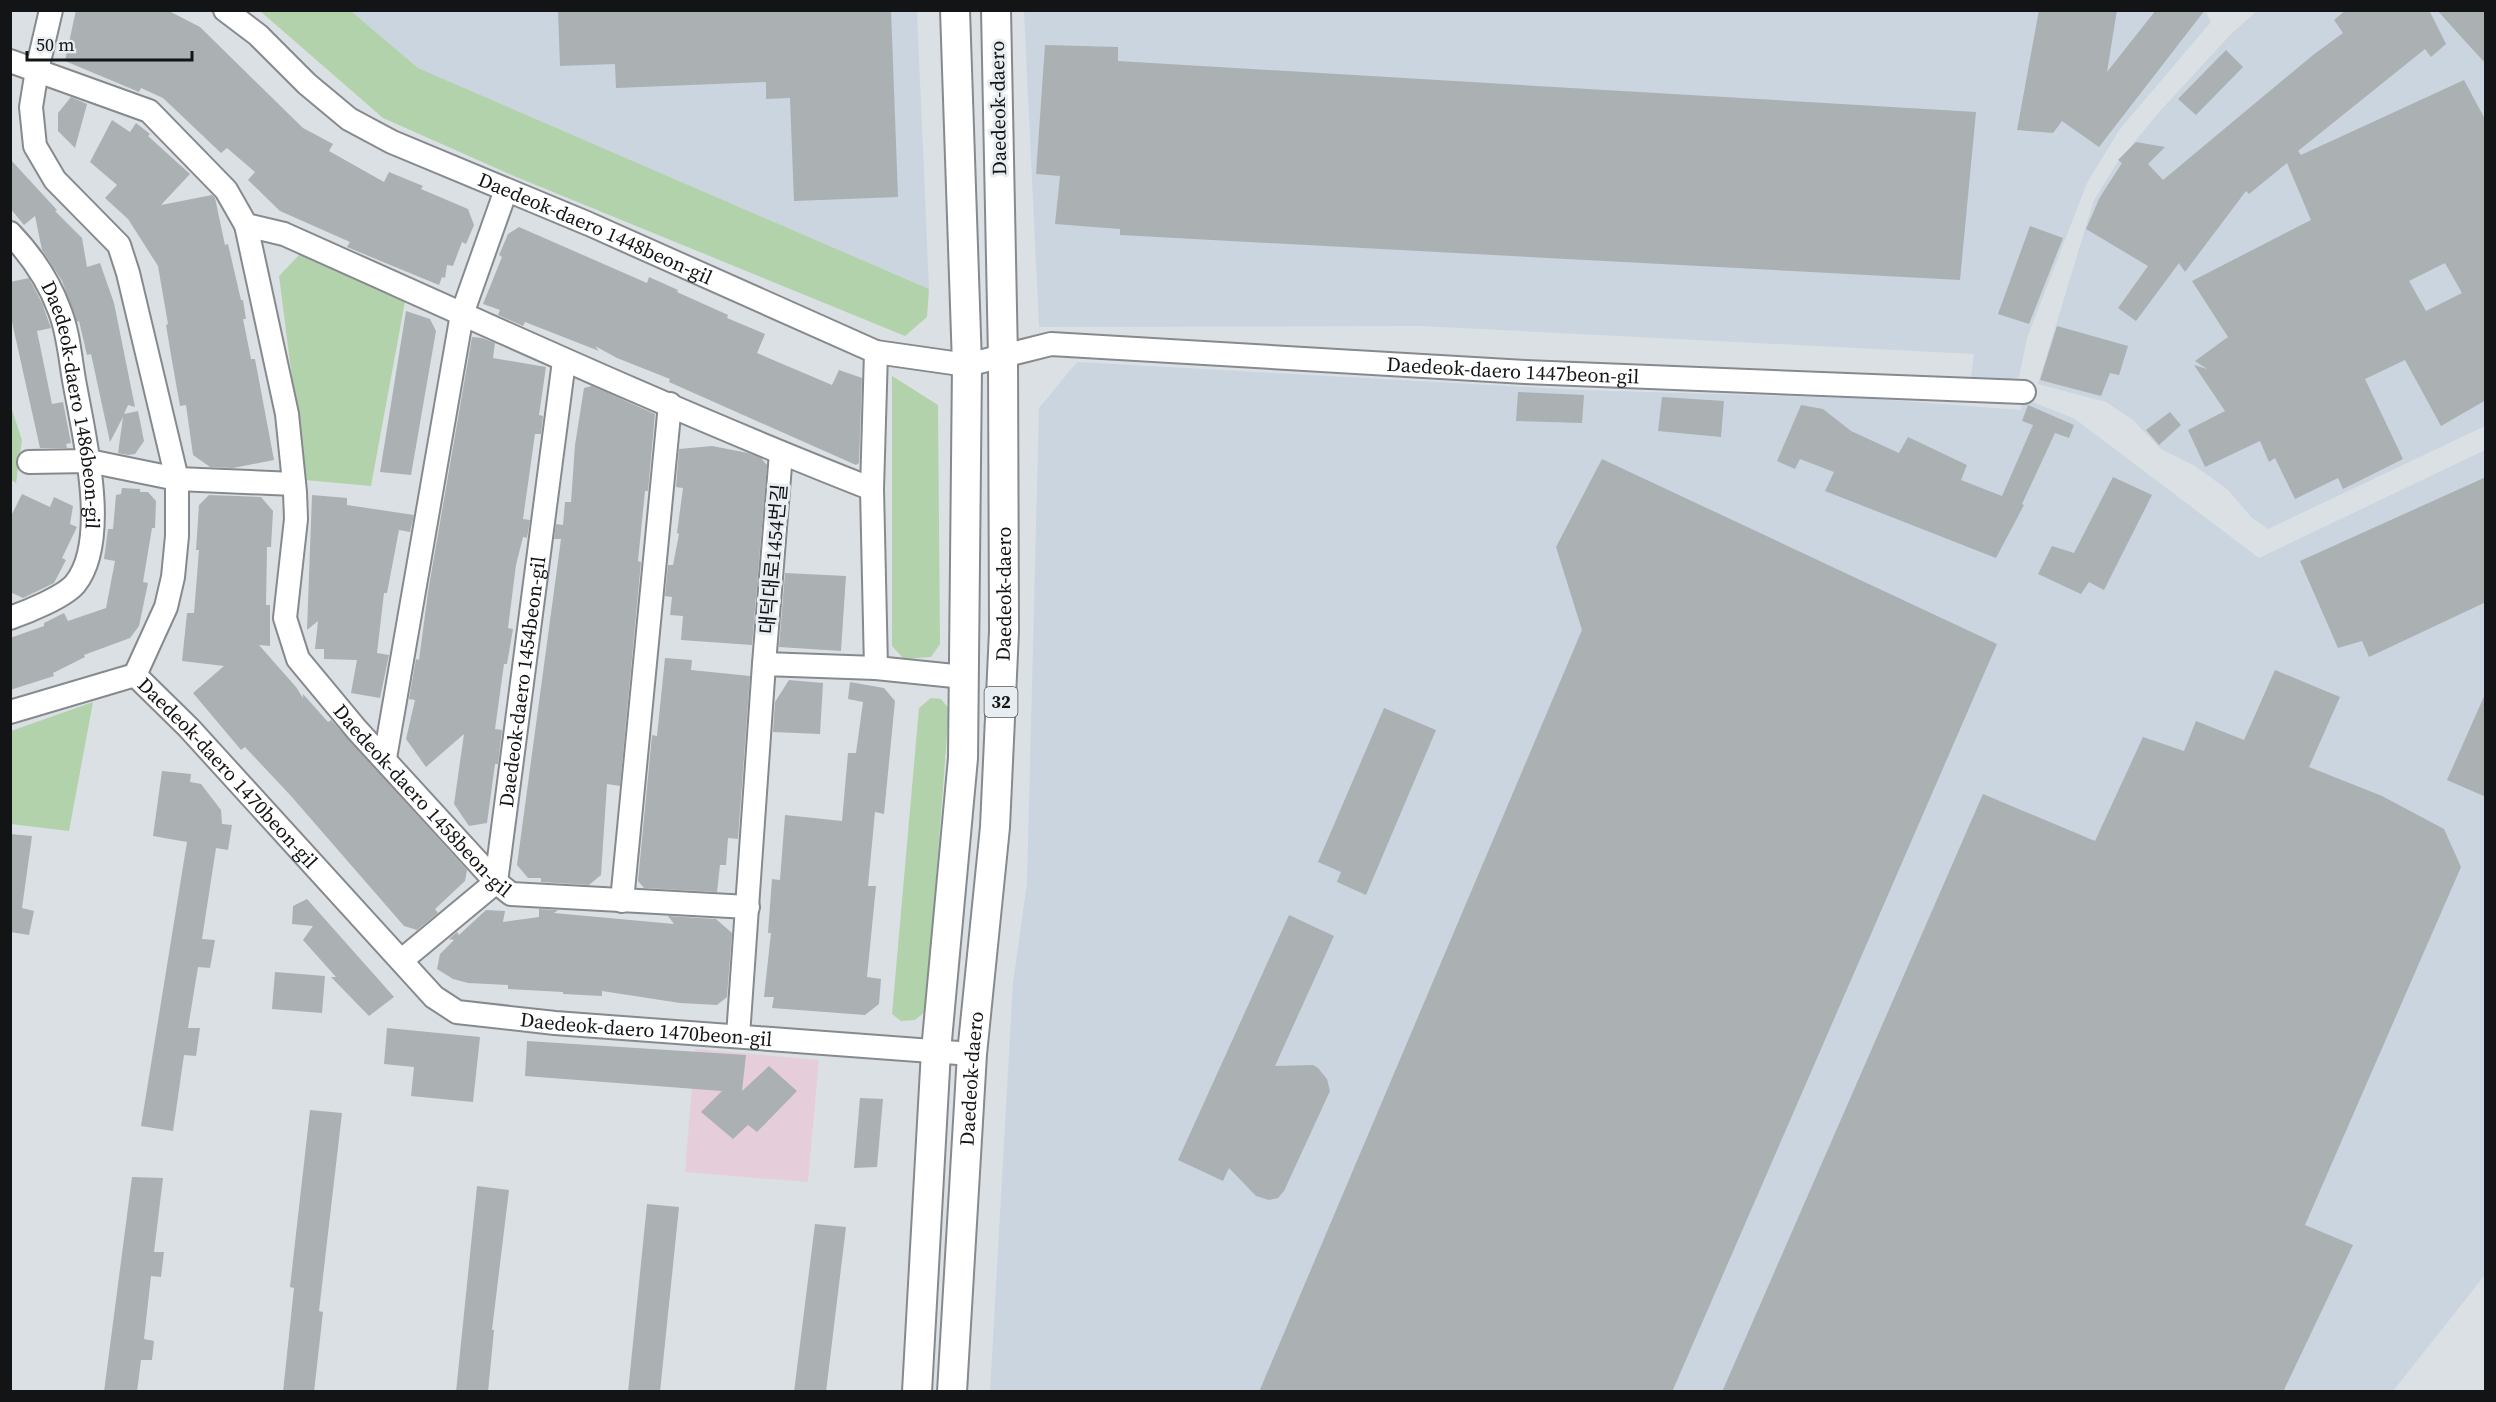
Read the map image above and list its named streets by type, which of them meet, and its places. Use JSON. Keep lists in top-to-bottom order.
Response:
{
  "streets": {
    "main road": ["Daedeok-daero", "32"],
    "street": [
      "Daedeok-daero 1448beon-gil",
      "Daedeok-daero 1447beon-gil",
      "Daedeok-daero 1486beon-gil",
      "대덕대로1454번길",
      "Daedeok-daero 1454beon-gil",
      "Daedeok-daero 1470beon-gil",
      "Daedeok-daero 1458beon-gil"
    ]
  },
  "crossings": [
    ["Daedeok-daero", "Daedeok-daero 1448beon-gil"],
    ["Daedeok-daero", "Daedeok-daero 1447beon-gil"],
    ["Daedeok-daero", "Daedeok-daero 1470beon-gil"],
    ["Daedeok-daero 1448beon-gil", "Daedeok-daero 1447beon-gil"],
    ["Daedeok-daero 1454beon-gil", "Daedeok-daero 1458beon-gil"]
  ],
  "scale_bar": "50 m"
}
